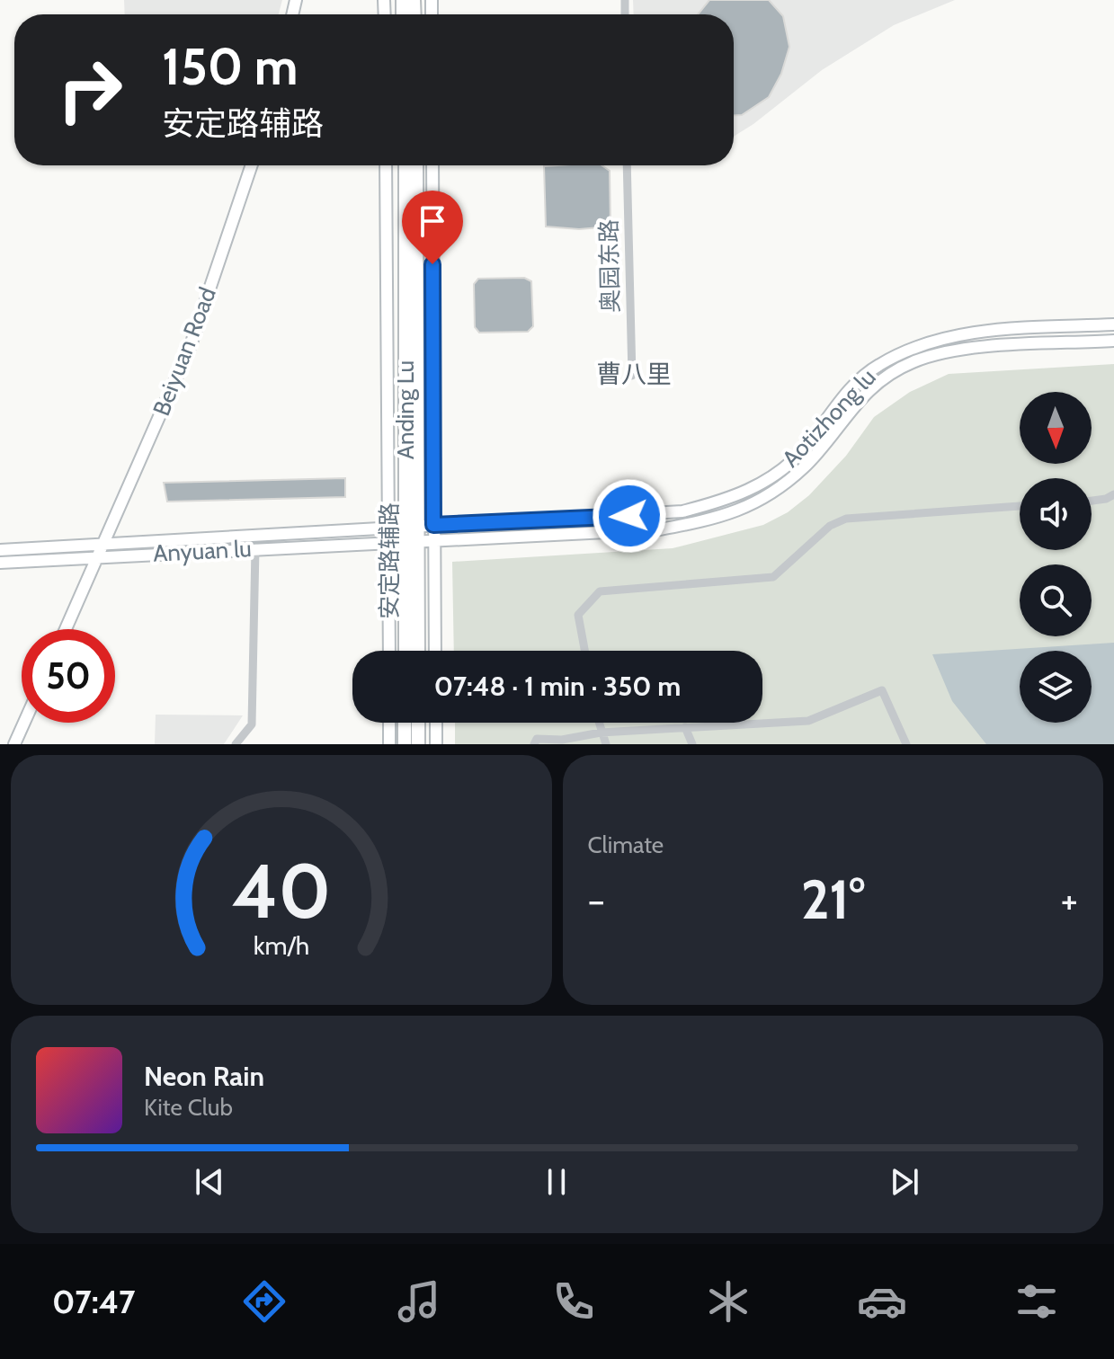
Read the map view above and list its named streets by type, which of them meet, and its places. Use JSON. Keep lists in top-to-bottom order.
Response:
{
  "streets": {
    "main road": [
      "Beiyuan Road",
      "Anding Lu",
      "Aotizhong lu",
      "Anyuan lu",
      "安定路辅路"
    ],
    "street": ["奥园东路"]
  },
  "crossings": [
    ["Beiyuan Road", "Anyuan lu"],
    ["Anding Lu", "Aotizhong lu"],
    ["Anding Lu", "Anyuan lu"],
    ["Aotizhong lu", "Anyuan lu"],
    ["Aotizhong lu", "安定路辅路"],
    ["Anyuan lu", "安定路辅路"]
  ],
  "districts": ["曹八里"],
  "north": "bottom",
  "page": {
    "turn": ["150 m", "安定路辅路"],
    "limit": "50",
    "trip": "07:48 · 1 min · 350 m",
    "tile": "Climate",
    "heat": ["−", "21°", "+"],
    "song": ["Neon Rain", "Kite Club"],
    "tabs": "07:47",
    "gauge": ["40", "km/h"]
  }
}
